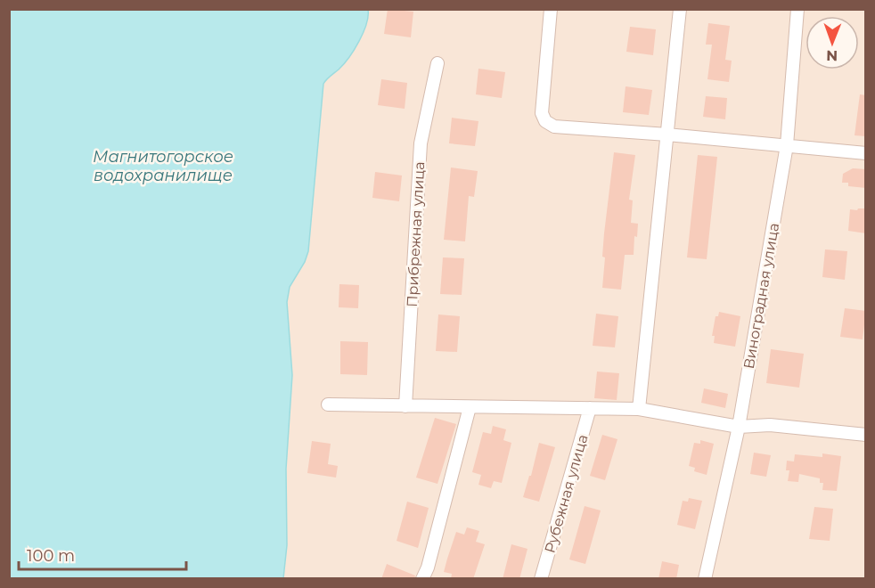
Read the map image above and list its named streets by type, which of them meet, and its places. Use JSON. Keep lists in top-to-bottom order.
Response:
{
  "streets": {
    "street": ["Прибрежная улица", "Виноградная улица", "Рубежная улица"]
  },
  "water": ["Магнитогорское водохранилище"],
  "scale_bar": "100 m",
  "north": "bottom"
}
